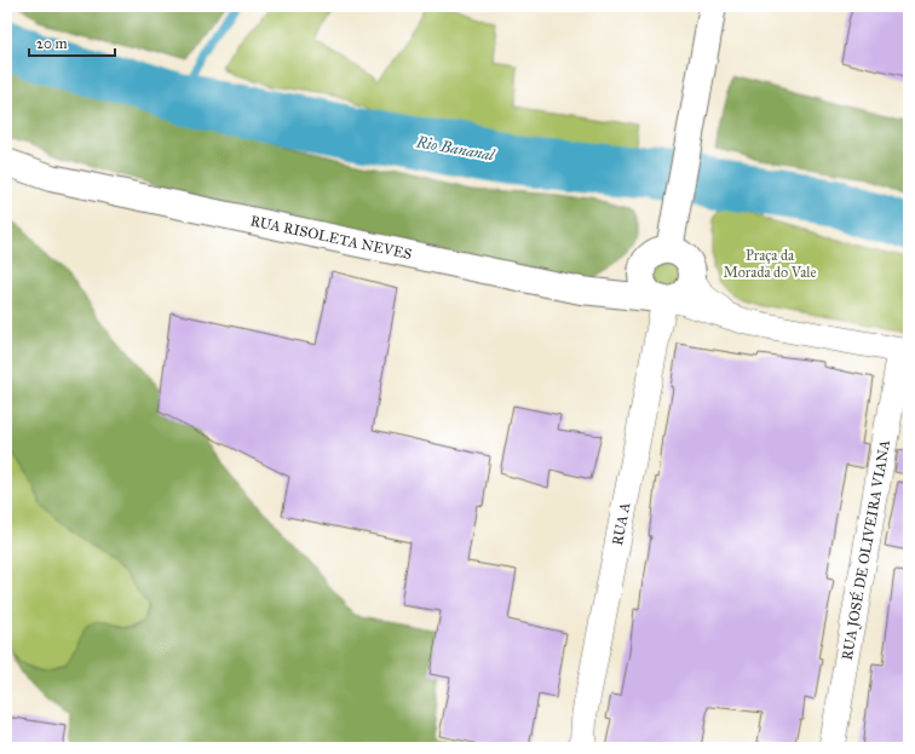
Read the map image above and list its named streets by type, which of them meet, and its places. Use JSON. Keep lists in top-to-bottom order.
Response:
{
  "streets": {
    "main road": ["RUA RISOLETA NEVES"],
    "street": ["RUA A", "RUA JOSÉ DE OLIVEIRA VIANA"]
  },
  "crossings": [
    ["RUA RISOLETA NEVES", "RUA A"],
    ["RUA RISOLETA NEVES", "RUA JOSÉ DE OLIVEIRA VIANA"]
  ],
  "water": ["Rio Bananal"],
  "parks": ["Praça da Morada do Vale"],
  "scale_bar": "20 m"
}
